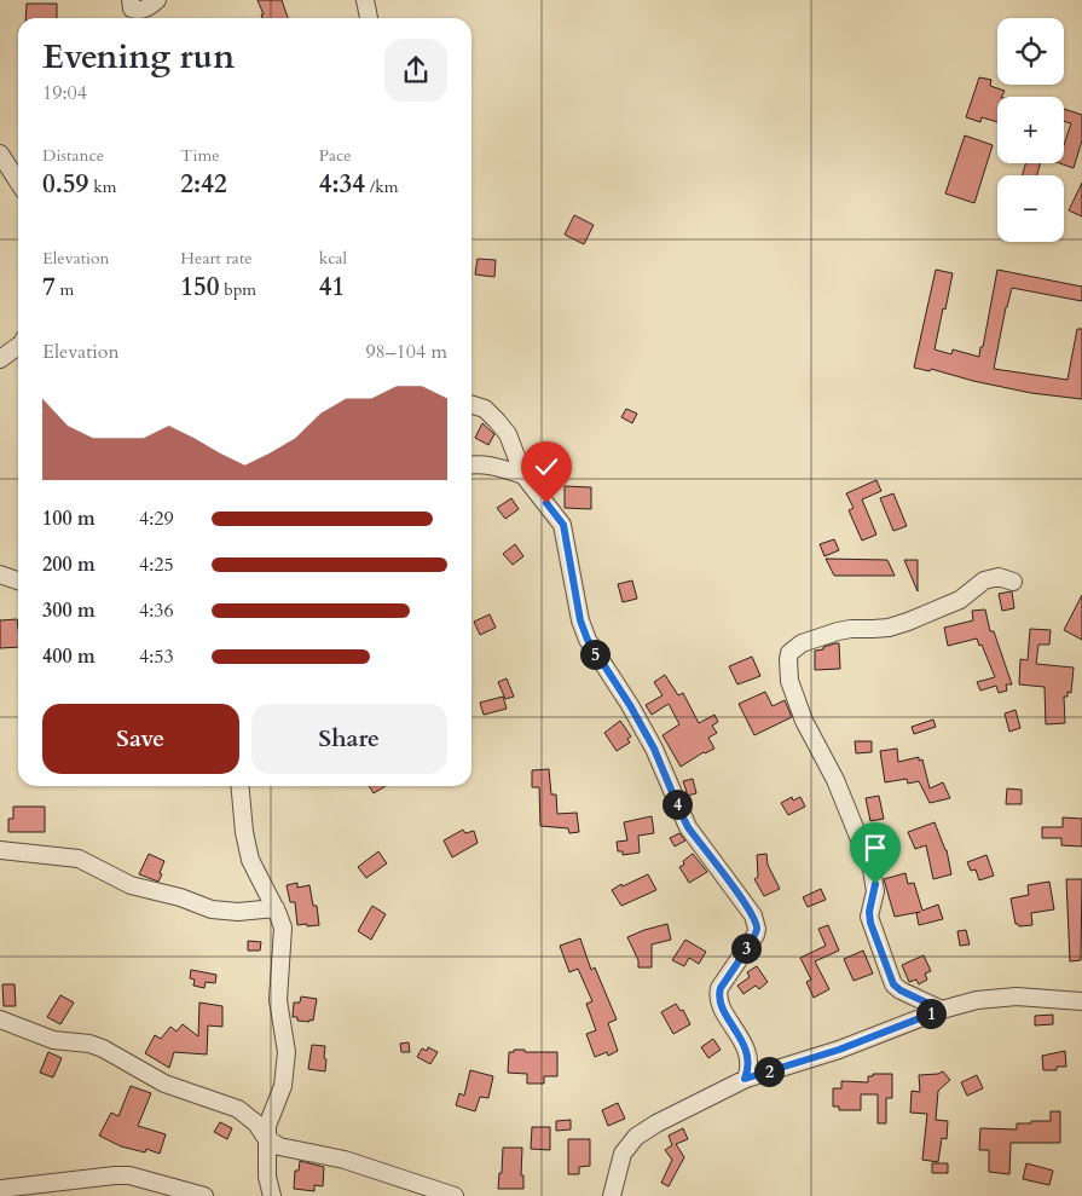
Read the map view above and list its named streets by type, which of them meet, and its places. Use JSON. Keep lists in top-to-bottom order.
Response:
{
  "page": {
    "map_buttons": ["+", "−"],
    "heading": ["Evening run", "19:04"],
    "stats": [
      ["Distance", "0.59 km"],
      ["Time", "2:42"],
      ["Pace", "4:34 /km"],
      ["Elevation", "7 m"],
      ["Heart rate", "150 bpm"],
      ["kcal", "41"]
    ],
    "chart": ["Elevation", "98–104 m"],
    "list": [
      {
        "name": "100 m",
        "note": "4:29"
      },
      {
        "name": "200 m",
        "note": "4:25"
      },
      {
        "name": "300 m",
        "note": "4:36"
      },
      {
        "name": "400 m",
        "note": "4:53"
      }
    ],
    "pins": [
      "5",
      "4",
      "3",
      "1",
      "2"
    ],
    "buttons": ["Save", "Share"]
  }
}
